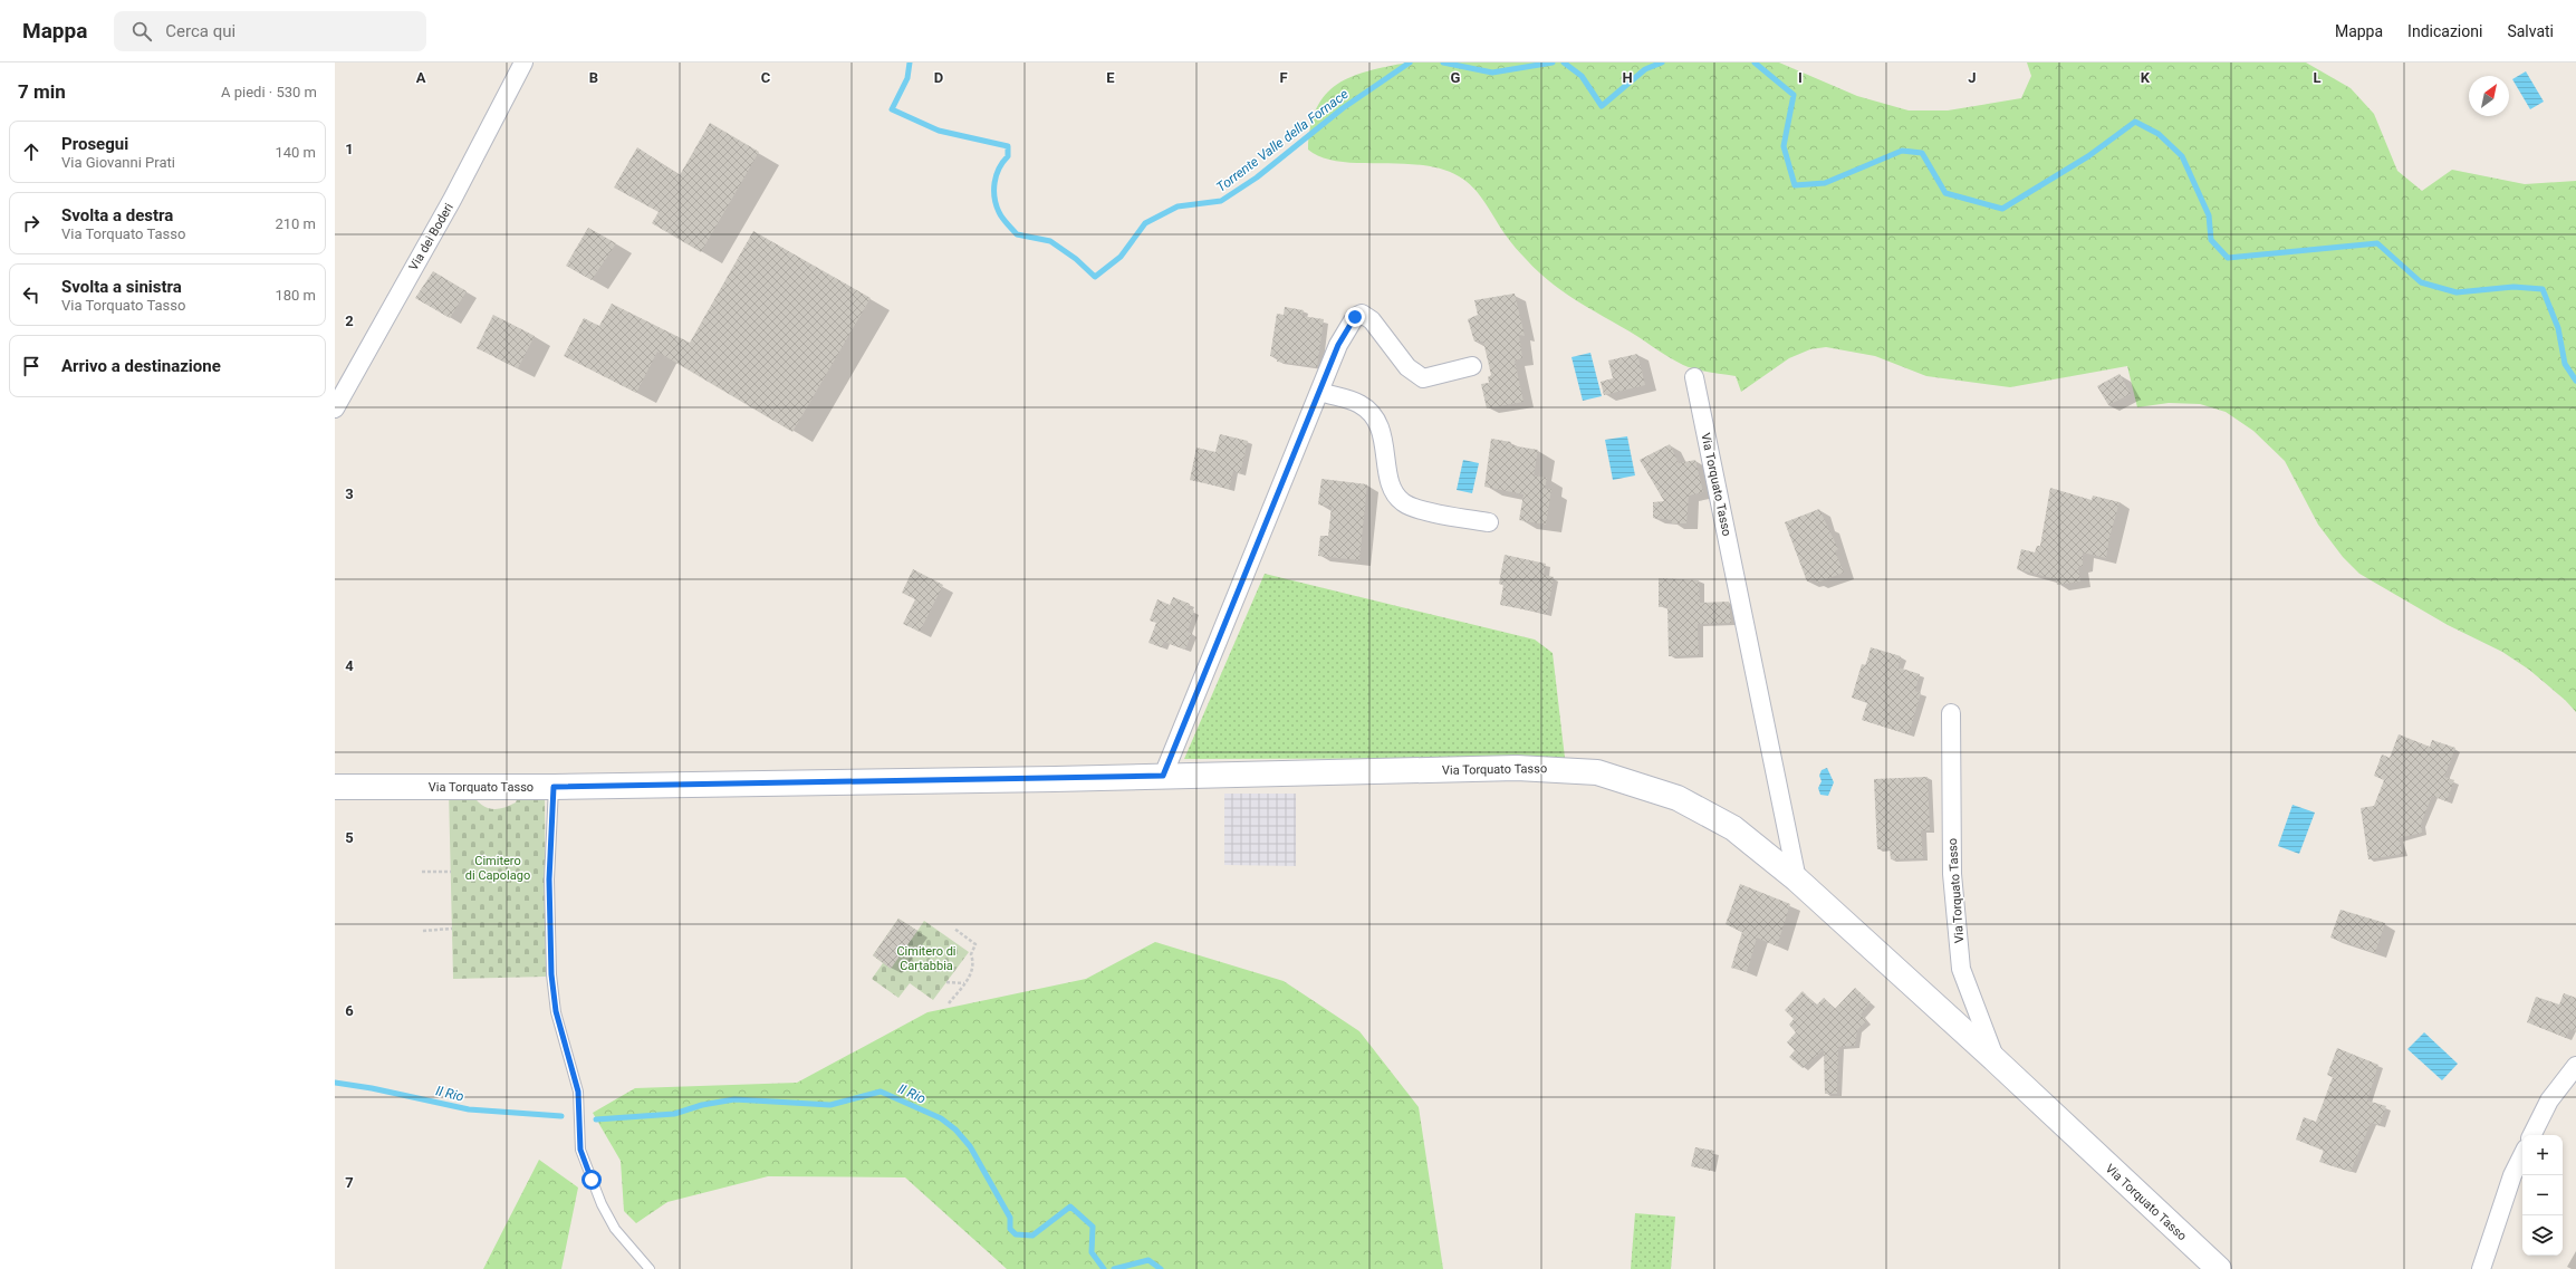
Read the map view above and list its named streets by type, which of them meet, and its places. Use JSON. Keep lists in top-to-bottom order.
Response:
{
  "streets": {
    "street": ["Via dei Boderi", "Via Torquato Tasso"]
  },
  "water": ["Torrente Valle della Fornace", "Il Rio"],
  "parks": ["Cimitero di Capolago", "Cimitero di Cartabbia"],
  "north": "top right",
  "page": {
    "header": "Mappa",
    "search": "Cerca qui",
    "nav": ["Mappa", "Indicazioni", "Salvati"],
    "heading": ["7 min", "A piedi · 530 m"],
    "list": [
      ["Prosegui", "Via Giovanni Prati", "140 m"],
      ["Svolta a destra", "Via Torquato Tasso", "210 m"],
      ["Svolta a sinistra", "Via Torquato Tasso", "180 m"],
      "Arrivo a destinazione"
    ],
    "map_buttons": ["+", "−"]
  },
  "grid": {
    "columns": [
      "A",
      "B",
      "C",
      "D",
      "E",
      "F",
      "G",
      "H",
      "I",
      "J",
      "K",
      "L"
    ],
    "rows": [
      "1",
      "2",
      "3",
      "4",
      "5",
      "6",
      "7"
    ]
  }
}
